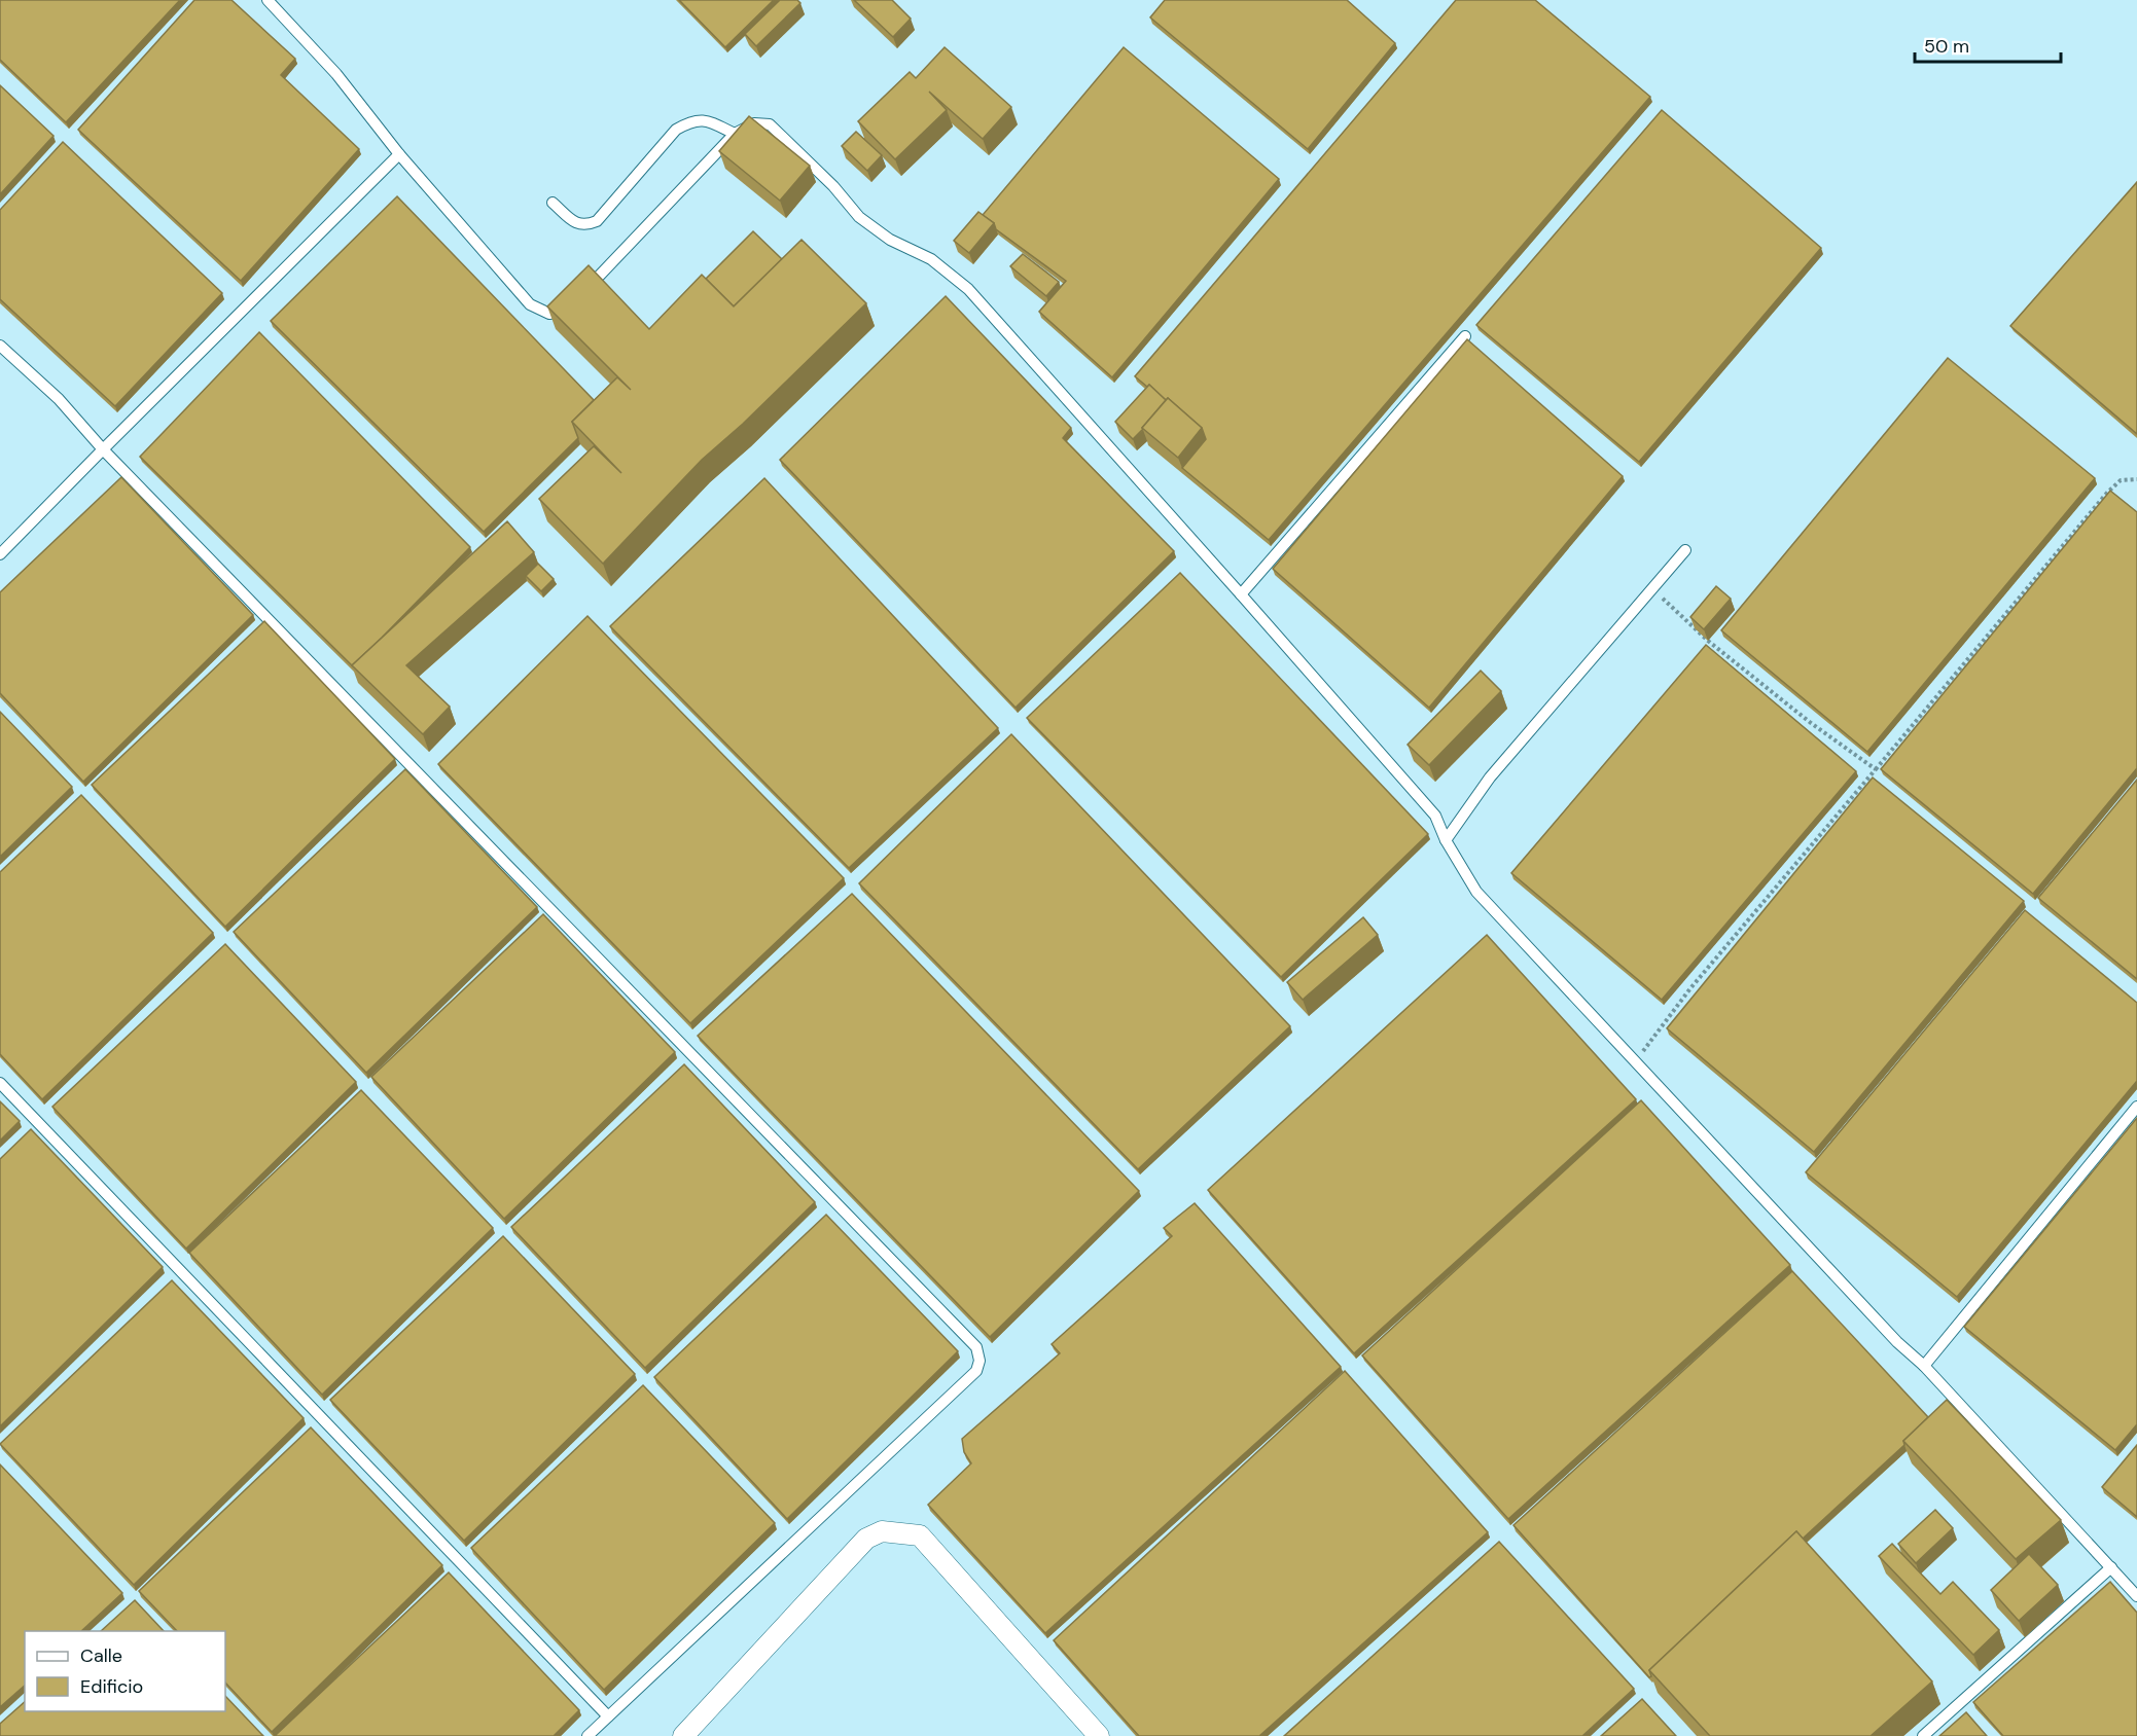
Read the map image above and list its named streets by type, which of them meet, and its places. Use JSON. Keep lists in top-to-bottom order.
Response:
{
  "legend": ["Calle", "Edificio"],
  "scale_bar": "50 m"
}
